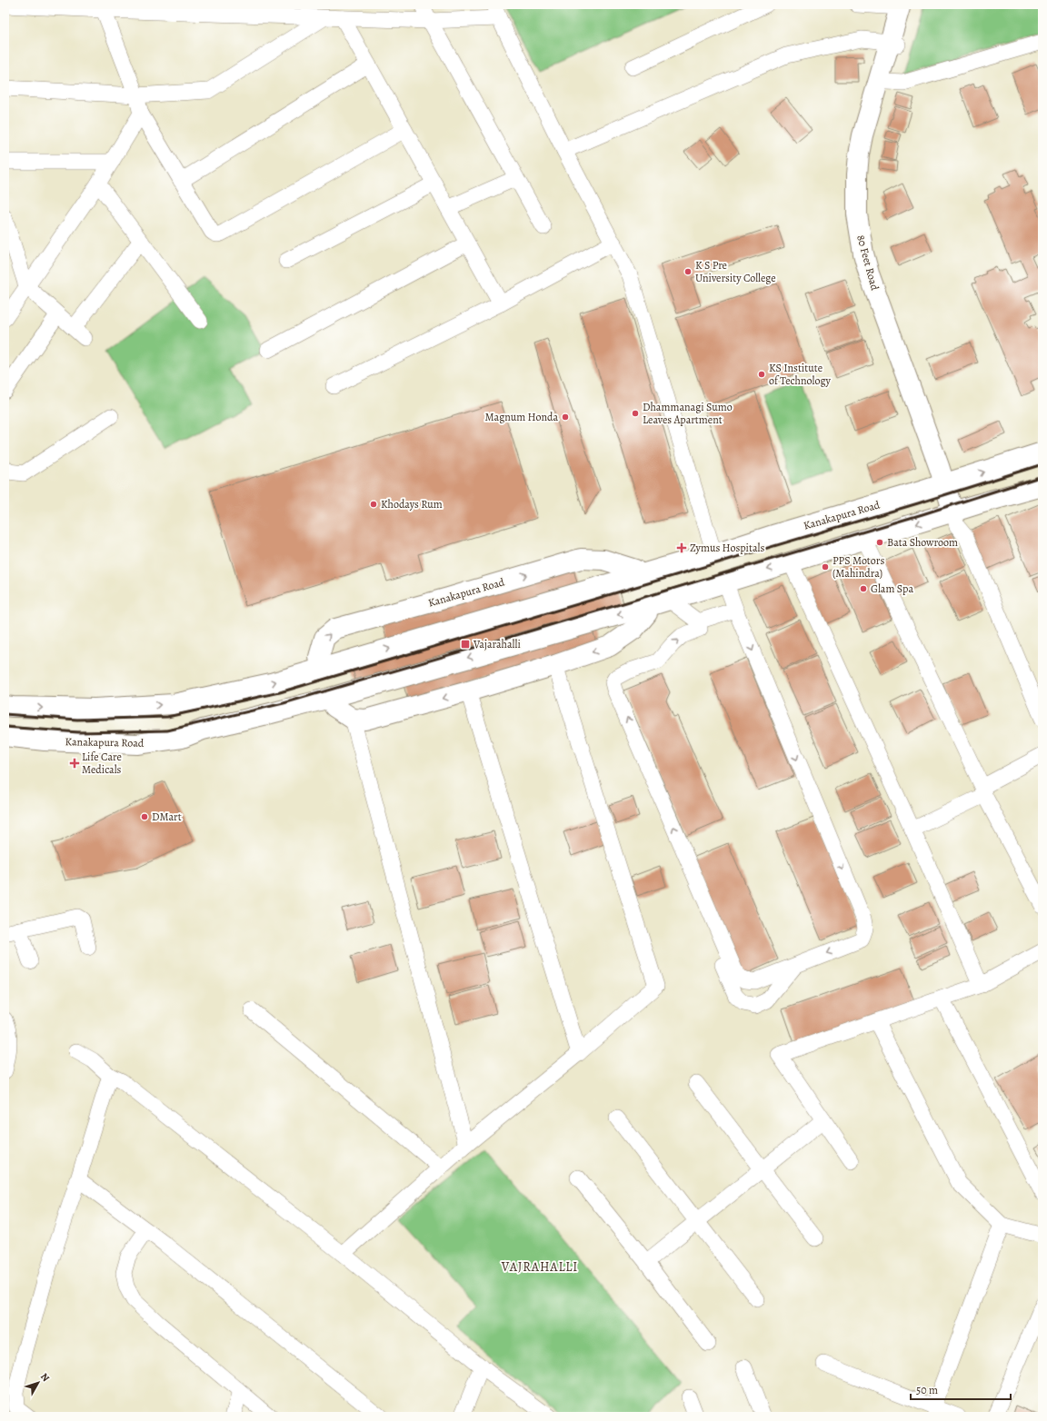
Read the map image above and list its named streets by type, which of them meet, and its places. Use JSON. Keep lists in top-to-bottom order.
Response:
{
  "streets": {
    "main road": ["80 Feet Road", "Kanakapura Road"]
  },
  "crossings": [
    ["80 Feet Road", "Kanakapura Road"]
  ],
  "districts": ["VAJRAHALLI"],
  "places": {
    "other": [
      "K S Pre University College",
      "KS Institute of Technology",
      "Dhammanagi Sumo Leaves Apartment",
      "Magnum Honda",
      "Khodays Rum",
      "Bata Showroom",
      "PPS Motors (Mahindra)",
      "Glam Spa",
      "DMart"
    ],
    "health": ["Zymus Hospitals", "Life Care Medicals"],
    "transit": ["Vajarahalli"]
  },
  "scale_bar": "50 m",
  "north": "top right"
}
